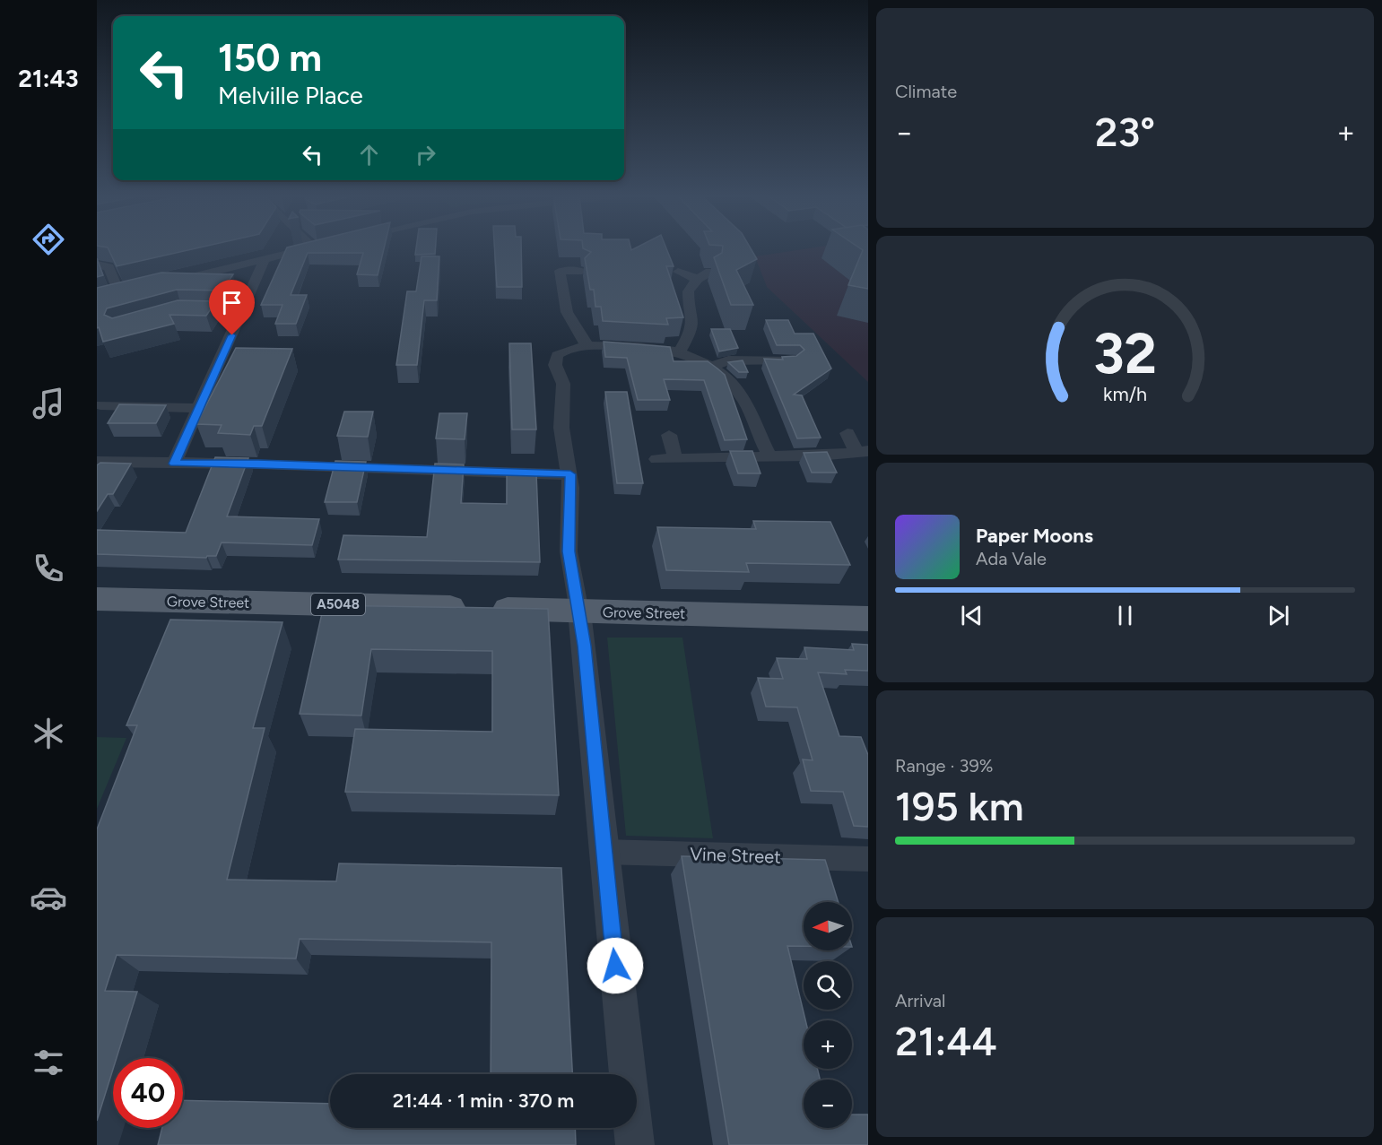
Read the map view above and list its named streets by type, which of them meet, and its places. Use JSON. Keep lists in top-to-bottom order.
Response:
{
  "streets": {
    "main road": ["Grove Street", "A5048"],
    "street": ["Vine Street"]
  },
  "north": "left",
  "page": {
    "tabs": "21:43",
    "tile": [
      "Climate",
      ["Range · 39%", "195 km"],
      ["Arrival", "21:44"]
    ],
    "turn": ["150 m", "Melville Place"],
    "heat": ["−", "23°", "+"],
    "song": ["Paper Moons", "Ada Vale"],
    "map_buttons": ["+", "−"],
    "limit": "40",
    "trip": "21:44 · 1 min · 370 m",
    "gauge": ["32", "km/h"]
  }
}
